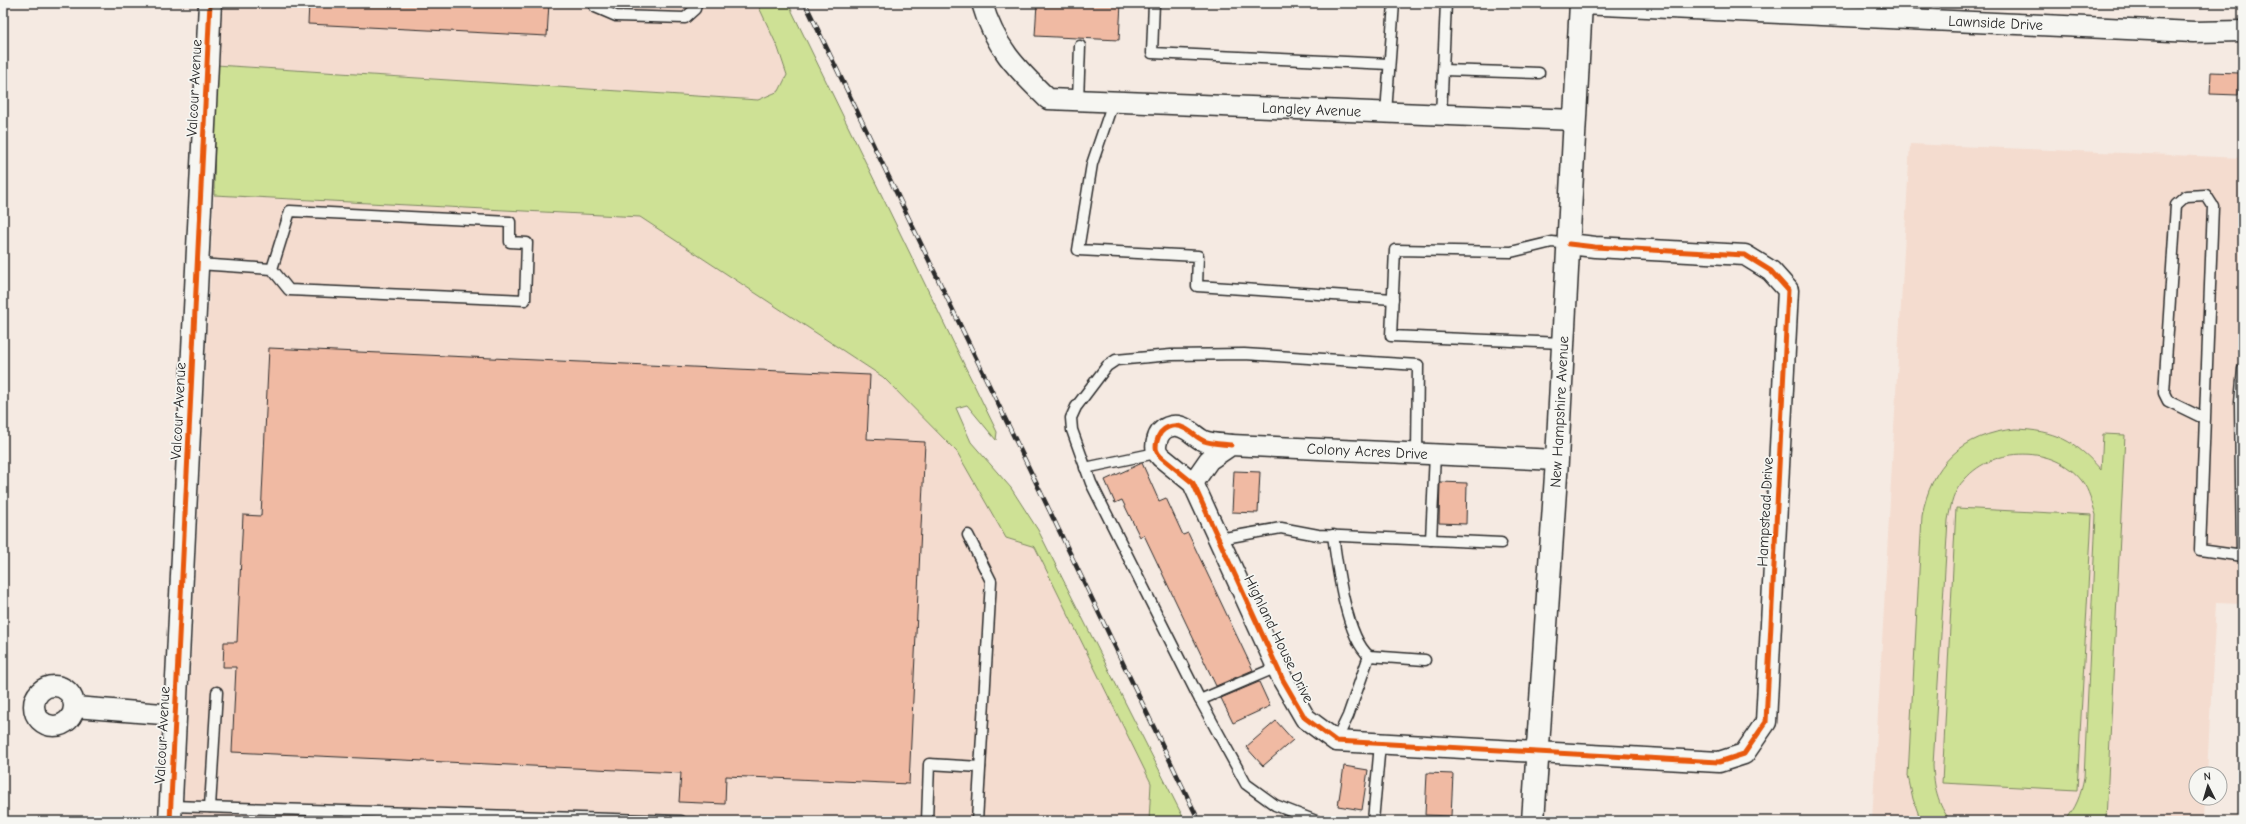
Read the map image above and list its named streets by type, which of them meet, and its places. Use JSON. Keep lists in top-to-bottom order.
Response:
{
  "streets": {
    "street": [
      "Lawnside Drive",
      "Valcour Avenue",
      "Langley Avenue",
      "New Hampshire Avenue",
      "Colony Acres Drive",
      "Hampstead Drive",
      "Highland House Drive"
    ]
  },
  "crossings": [
    ["Lawnside Drive", "New Hampshire Avenue"],
    ["Langley Avenue", "New Hampshire Avenue"],
    ["New Hampshire Avenue", "Colony Acres Drive"],
    ["New Hampshire Avenue", "Hampstead Drive"]
  ],
  "north": "top"
}
